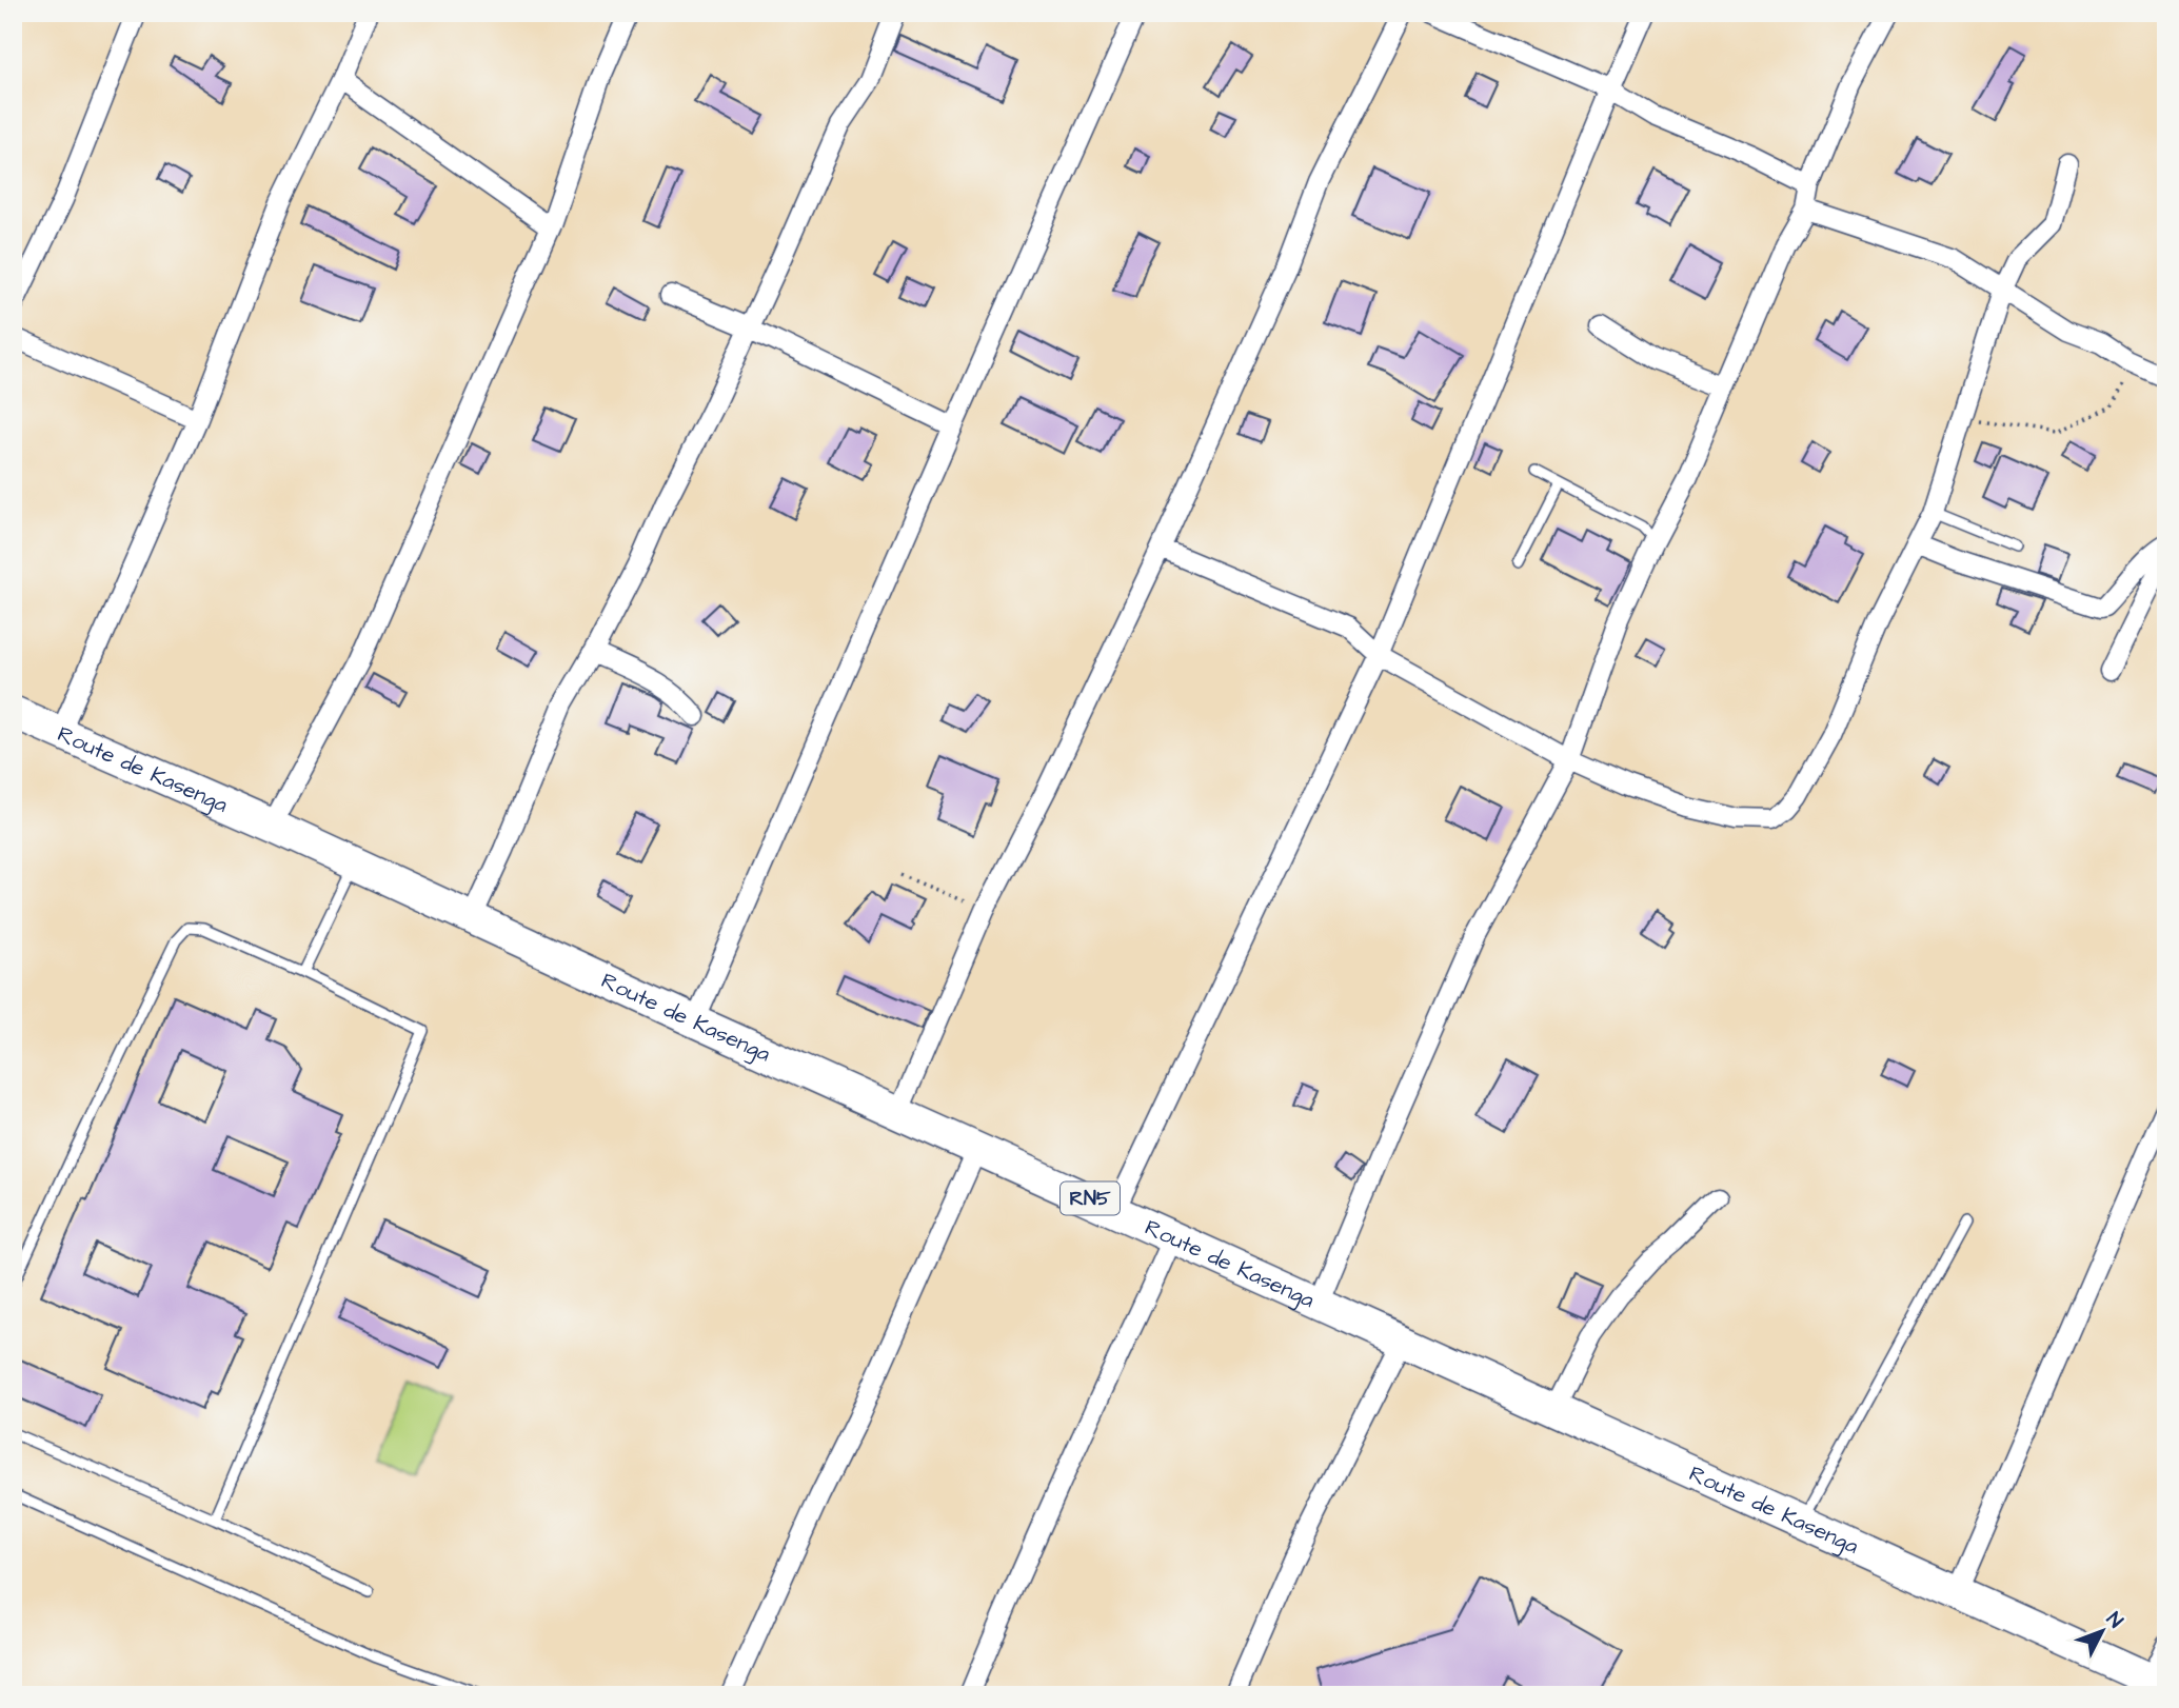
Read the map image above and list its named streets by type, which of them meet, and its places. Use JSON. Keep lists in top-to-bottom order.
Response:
{
  "streets": {
    "highway": ["Route de Kasenga", "RN5"]
  },
  "north": "top right"
}
